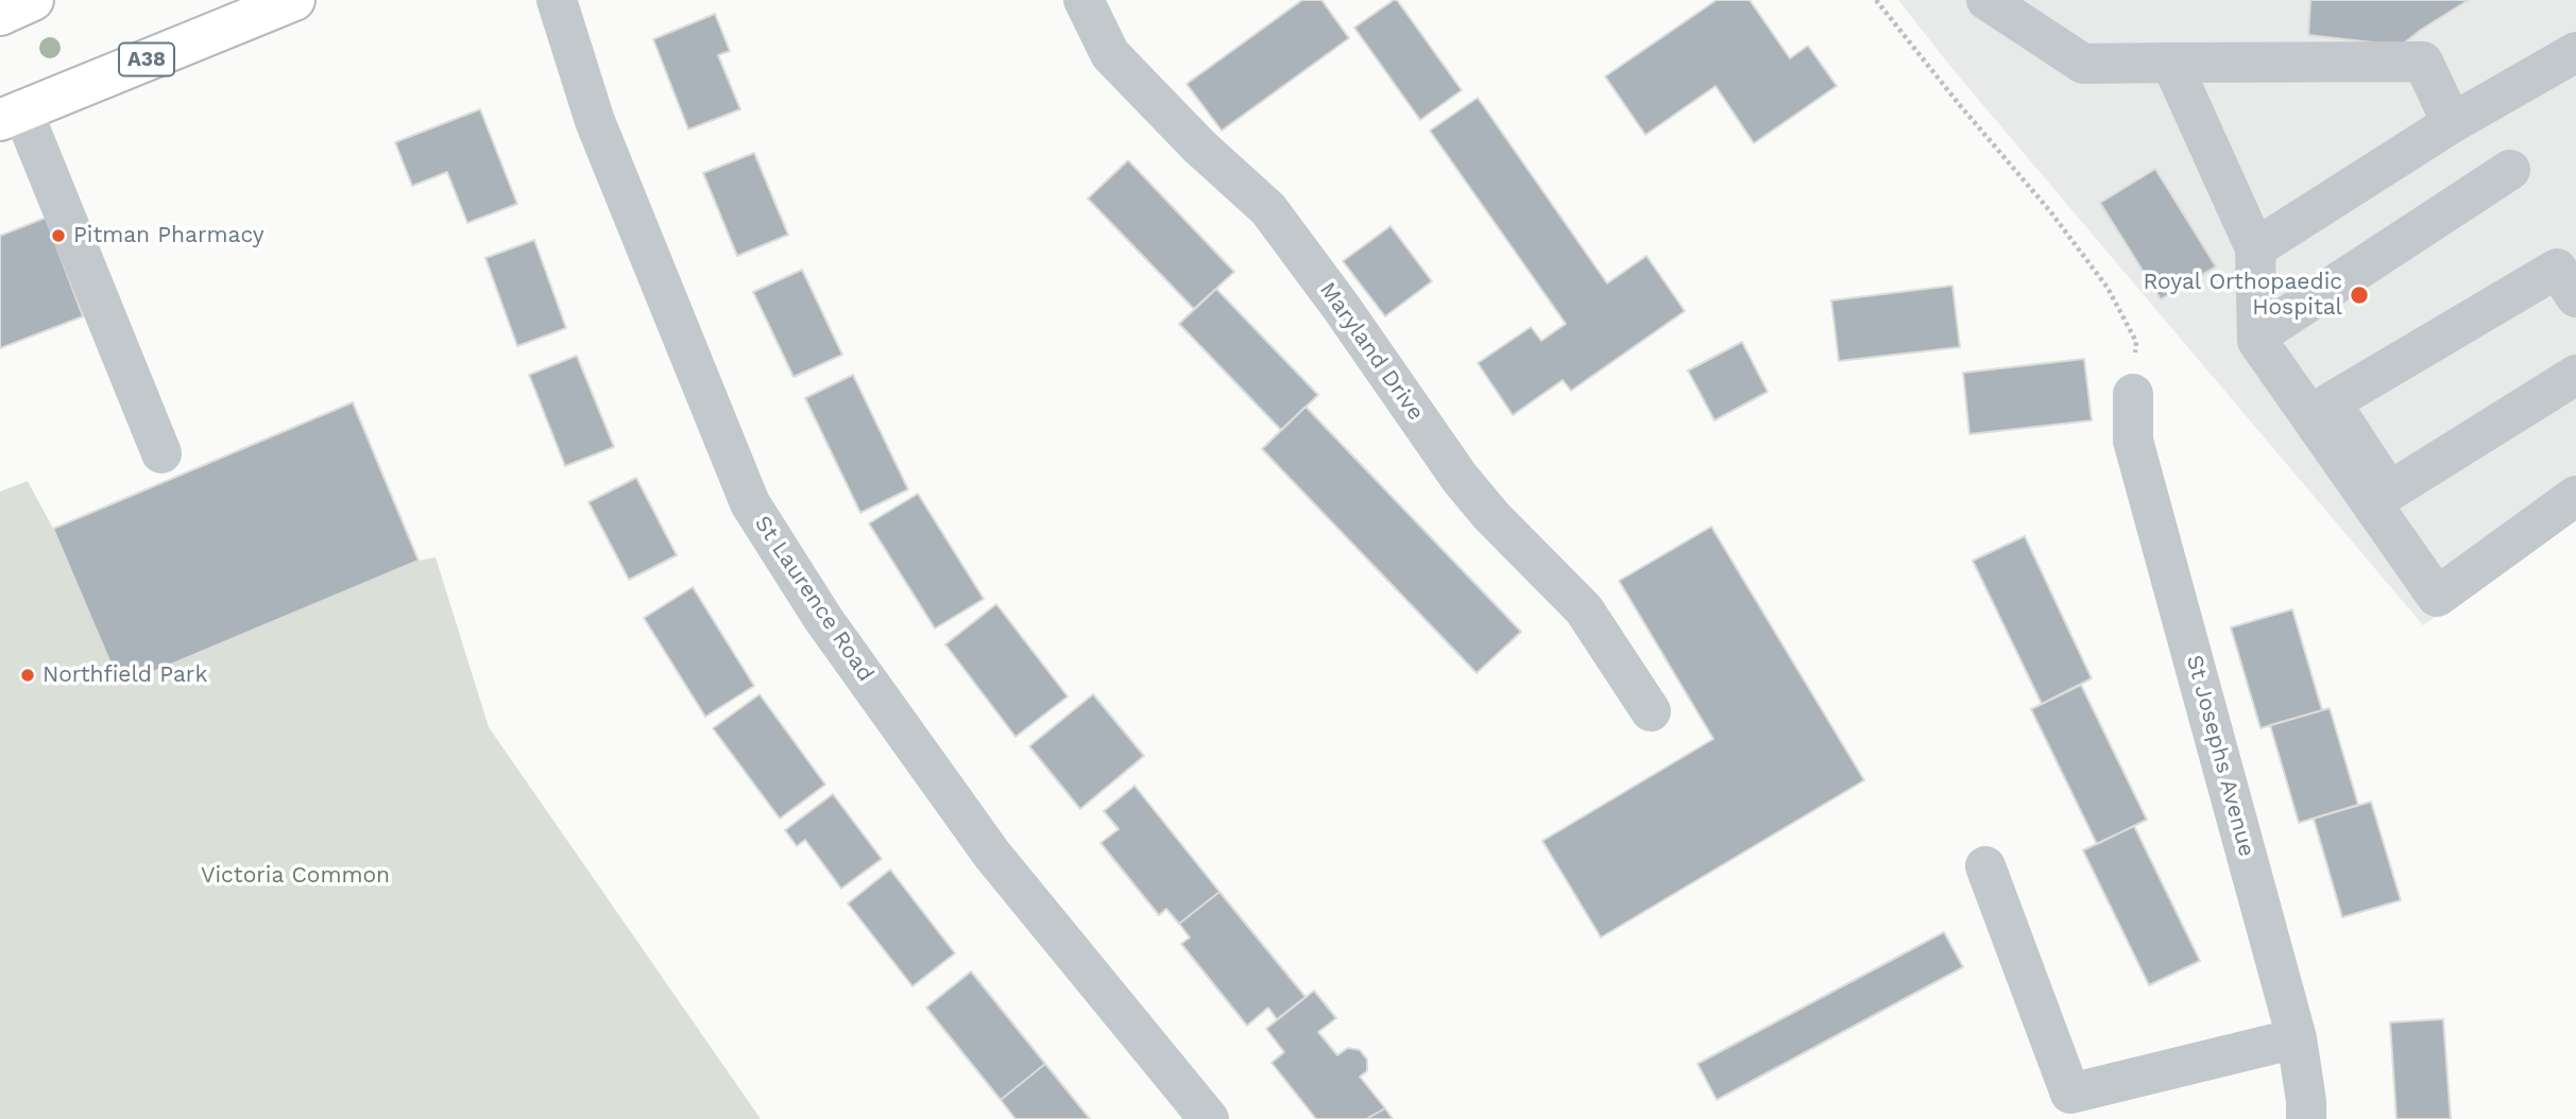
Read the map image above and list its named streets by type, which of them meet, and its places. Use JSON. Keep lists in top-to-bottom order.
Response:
{
  "streets": {
    "highway": ["A38"],
    "street": ["Maryland Drive", "St Laurence Road", "St Josephs Avenue"]
  },
  "parks": ["Victoria Common"],
  "places": ["Pitman Pharmacy", "Royal Orthopaedic Hospital", "Northfield Park"]
}
